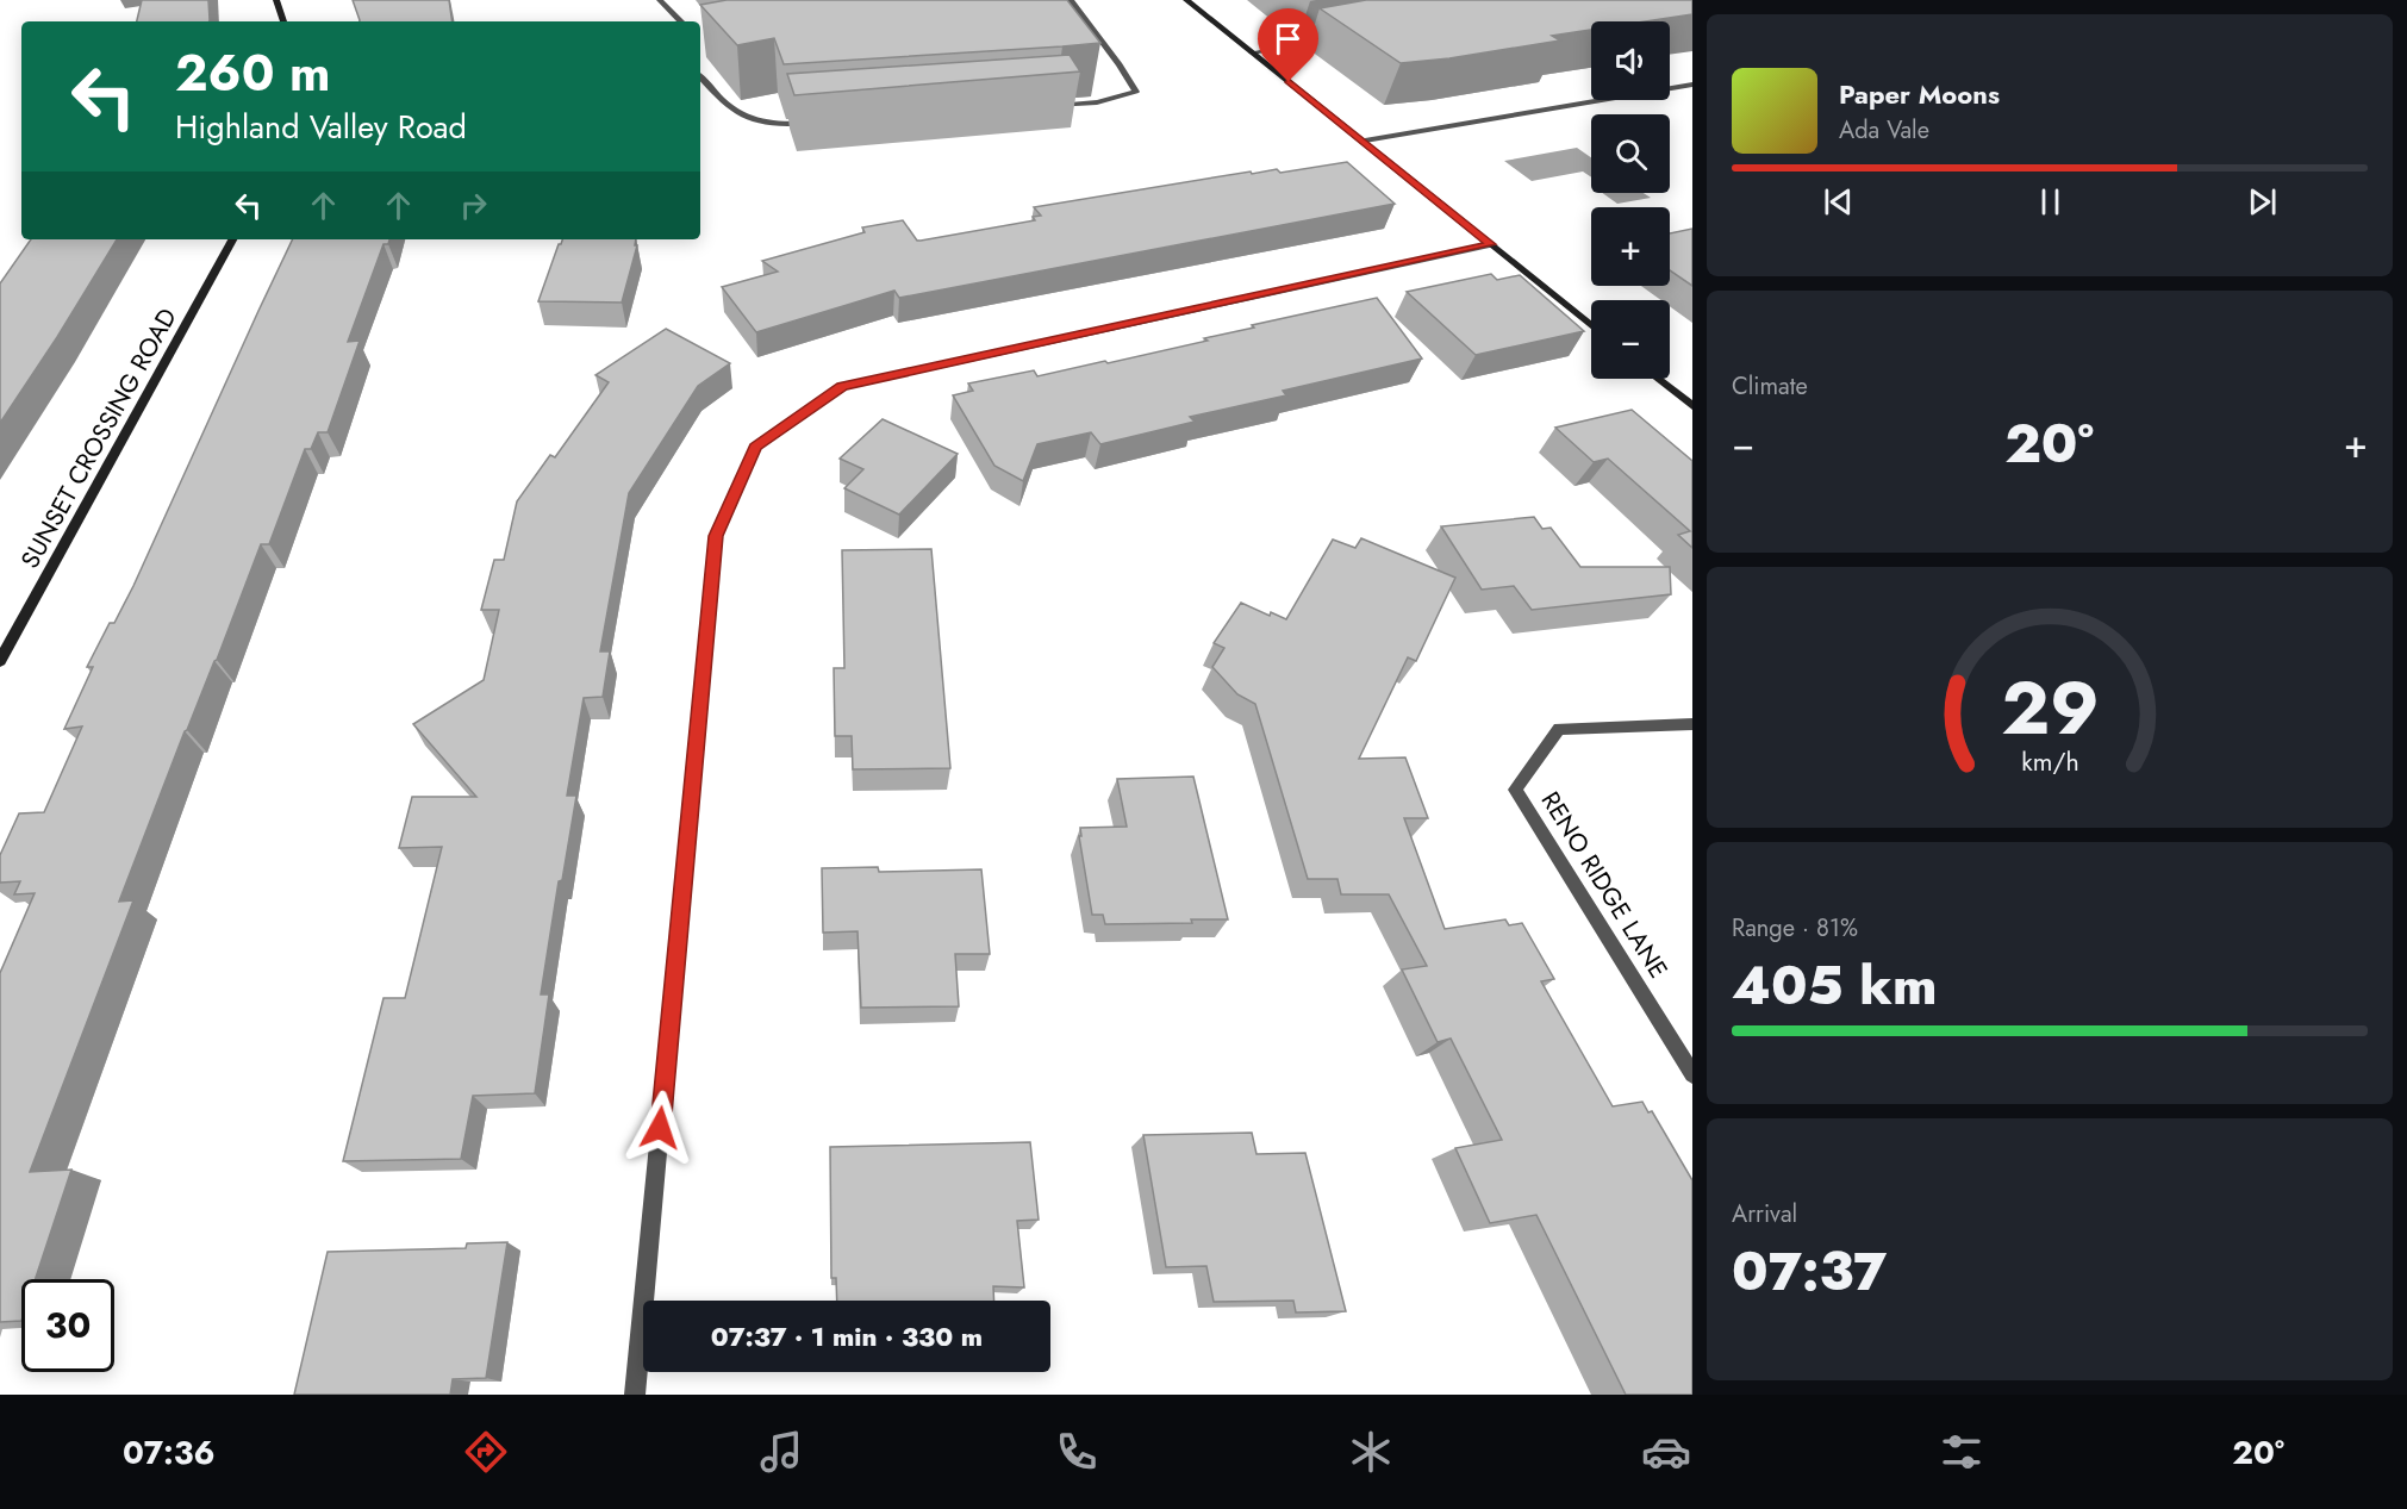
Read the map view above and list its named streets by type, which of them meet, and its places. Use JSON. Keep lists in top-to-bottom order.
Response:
{
  "streets": {
    "street": ["SUNSET CROSSING ROAD", "RENO RIDGE LANE"]
  },
  "page": {
    "map_buttons": ["+", "−"],
    "turn": ["260 m", "Highland Valley Road"],
    "song": ["Paper Moons", "Ada Vale"],
    "tile": [
      "Climate",
      ["Range · 81%", "405 km"],
      ["Arrival", "07:37"]
    ],
    "heat": ["−", "20°", "+"],
    "limit": "30",
    "trip": "07:37 · 1 min · 330 m",
    "tabs": ["07:36", "20°"],
    "gauge": ["29", "km/h"]
  }
}
